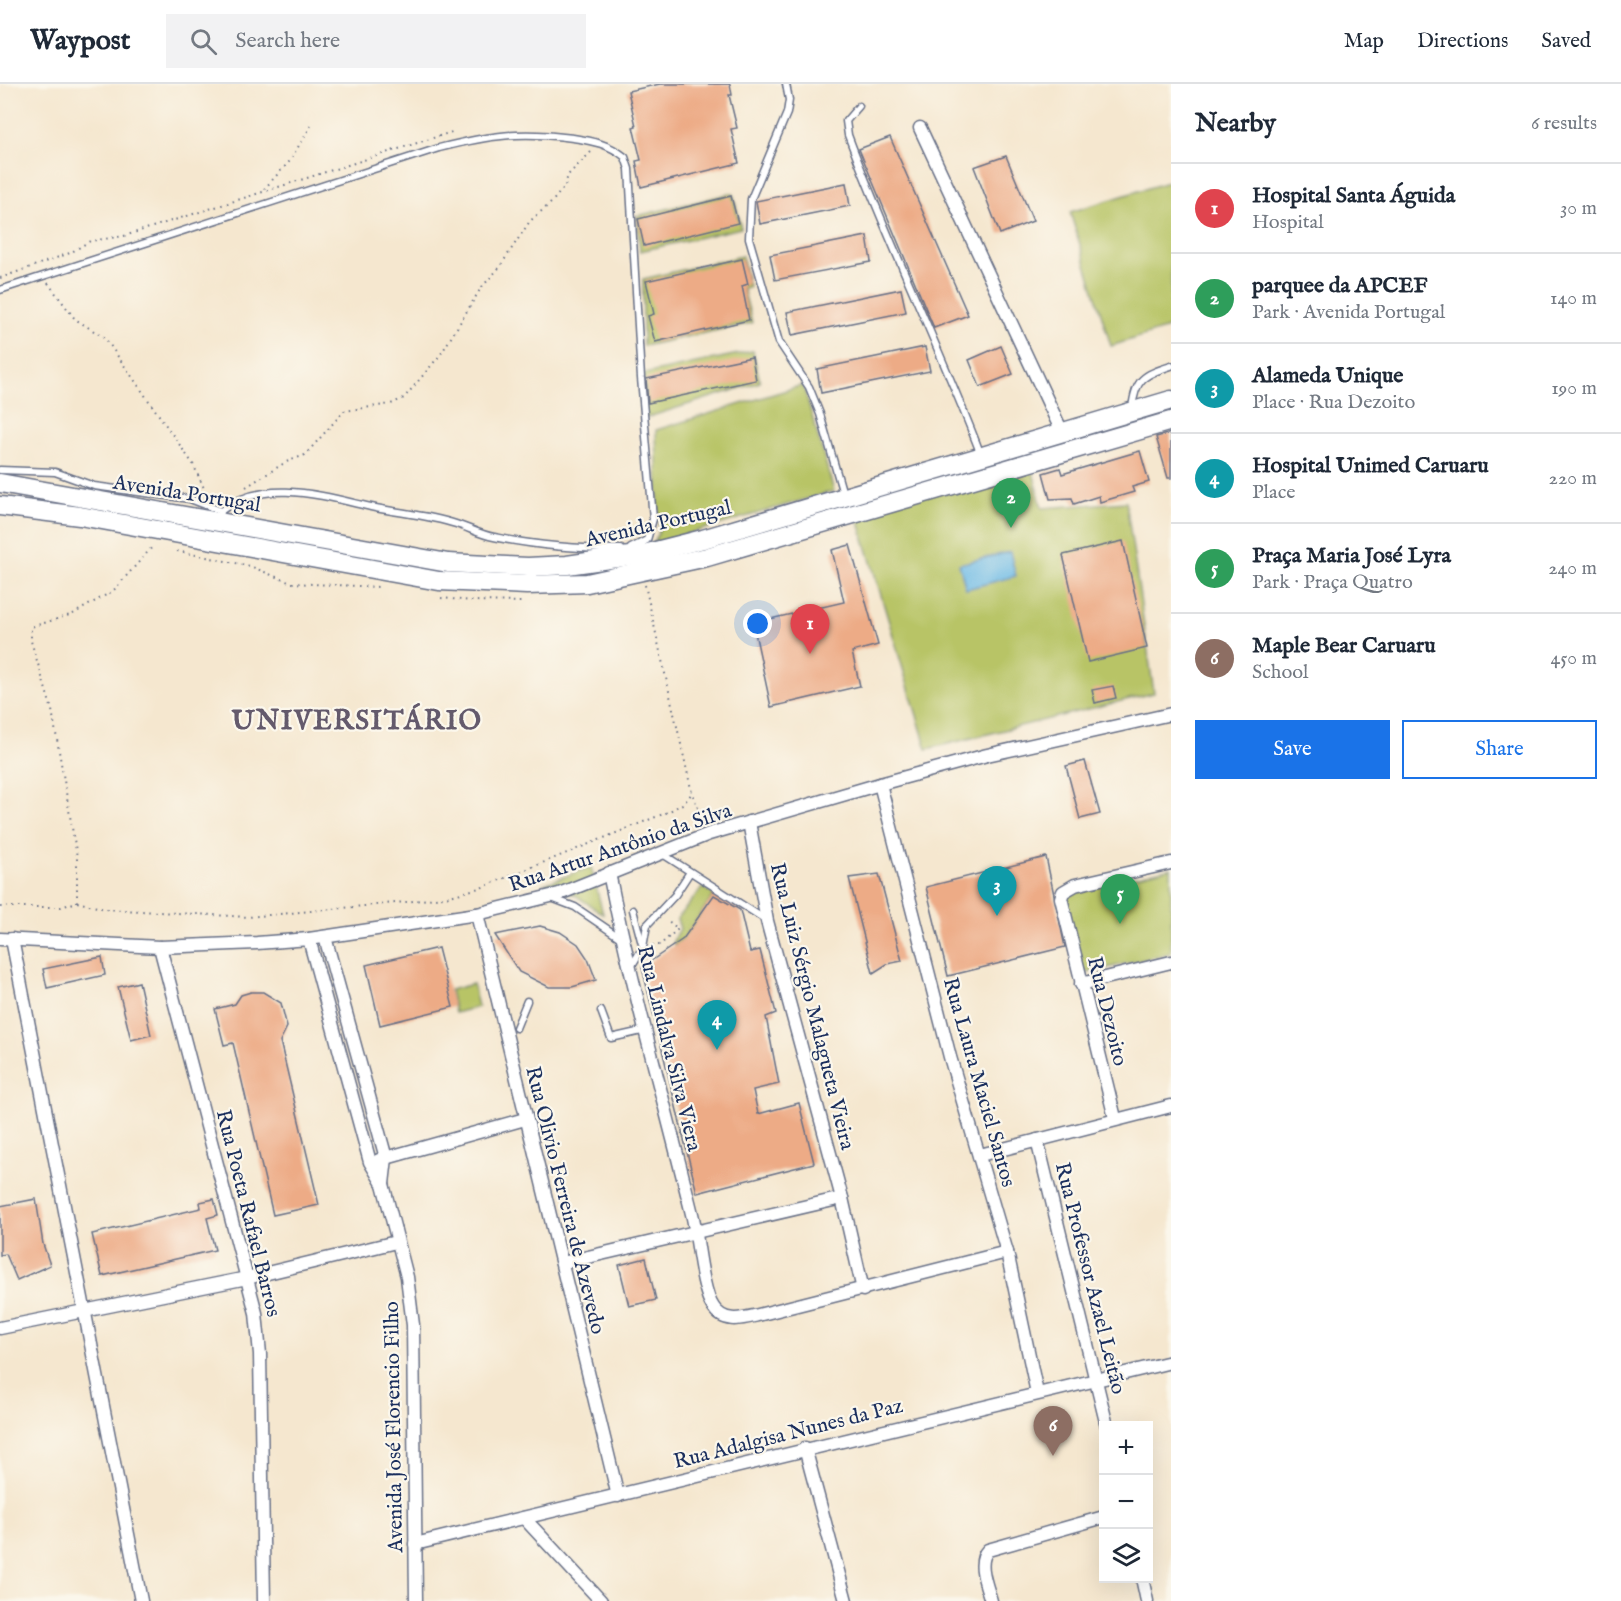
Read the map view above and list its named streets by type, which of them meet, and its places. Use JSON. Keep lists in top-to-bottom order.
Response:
{
  "streets": {
    "street": [
      "Avenida Portugal",
      "Rua Artur Antônio da Silva",
      "Rua Luiz Sérgio Malagueta Vieira",
      "Rua Dezoito",
      "Rua Lindalva Silva Viera",
      "Rua Laura Maciel Santos",
      "Rua Olivio Ferreira de Azevedo",
      "Rua Poeta Rafael Barros",
      "Rua Professor Azael Leitão",
      "Avenida José Florencio Filho",
      "Rua Adalgisa Nunes da Paz"
    ]
  },
  "crossings": [
    ["Rua Artur Antônio da Silva", "Rua Luiz Sérgio Malagueta Vieira"],
    ["Rua Artur Antônio da Silva", "Rua Lindalva Silva Viera"],
    ["Rua Artur Antônio da Silva", "Rua Laura Maciel Santos"],
    ["Rua Artur Antônio da Silva", "Rua Olivio Ferreira de Azevedo"],
    ["Rua Artur Antônio da Silva", "Rua Poeta Rafael Barros"],
    ["Rua Artur Antônio da Silva", "Avenida José Florencio Filho"],
    ["Rua Luiz Sérgio Malagueta Vieira", "Rua Lindalva Silva Viera"],
    ["Rua Laura Maciel Santos", "Rua Adalgisa Nunes da Paz"],
    ["Rua Olivio Ferreira de Azevedo", "Rua Adalgisa Nunes da Paz"],
    ["Rua Professor Azael Leitão", "Rua Adalgisa Nunes da Paz"],
    ["Avenida José Florencio Filho", "Rua Adalgisa Nunes da Paz"]
  ],
  "districts": ["UNIVERSITÁRIO"],
  "page": {
    "header": "Waypost",
    "search": "Search here",
    "nav": ["Map", "Directions", "Saved"],
    "heading": ["Nearby", "6 results"],
    "list": [
      {
        "mark": "1",
        "name": "Hospital Santa Águida",
        "note": "Hospital",
        "value": "30 m"
      },
      {
        "mark": "2",
        "name": "parquee da APCEF",
        "note": "Park · Avenida Portugal",
        "value": "140 m"
      },
      {
        "mark": "3",
        "name": "Alameda Unique",
        "note": "Place · Rua Dezoito",
        "value": "190 m"
      },
      {
        "mark": "4",
        "name": "Hospital Unimed Caruaru",
        "note": "Place",
        "value": "220 m"
      },
      {
        "mark": "5",
        "name": "Praça Maria José Lyra",
        "note": "Park · Praça Quatro",
        "value": "240 m"
      },
      {
        "mark": "6",
        "name": "Maple Bear Caruaru",
        "note": "School",
        "value": "450 m"
      }
    ],
    "pins": [
      "2",
      "1",
      "3",
      "5",
      "4",
      "6"
    ],
    "buttons": ["Save", "Share"],
    "map_buttons": ["+", "−"]
  }
}
